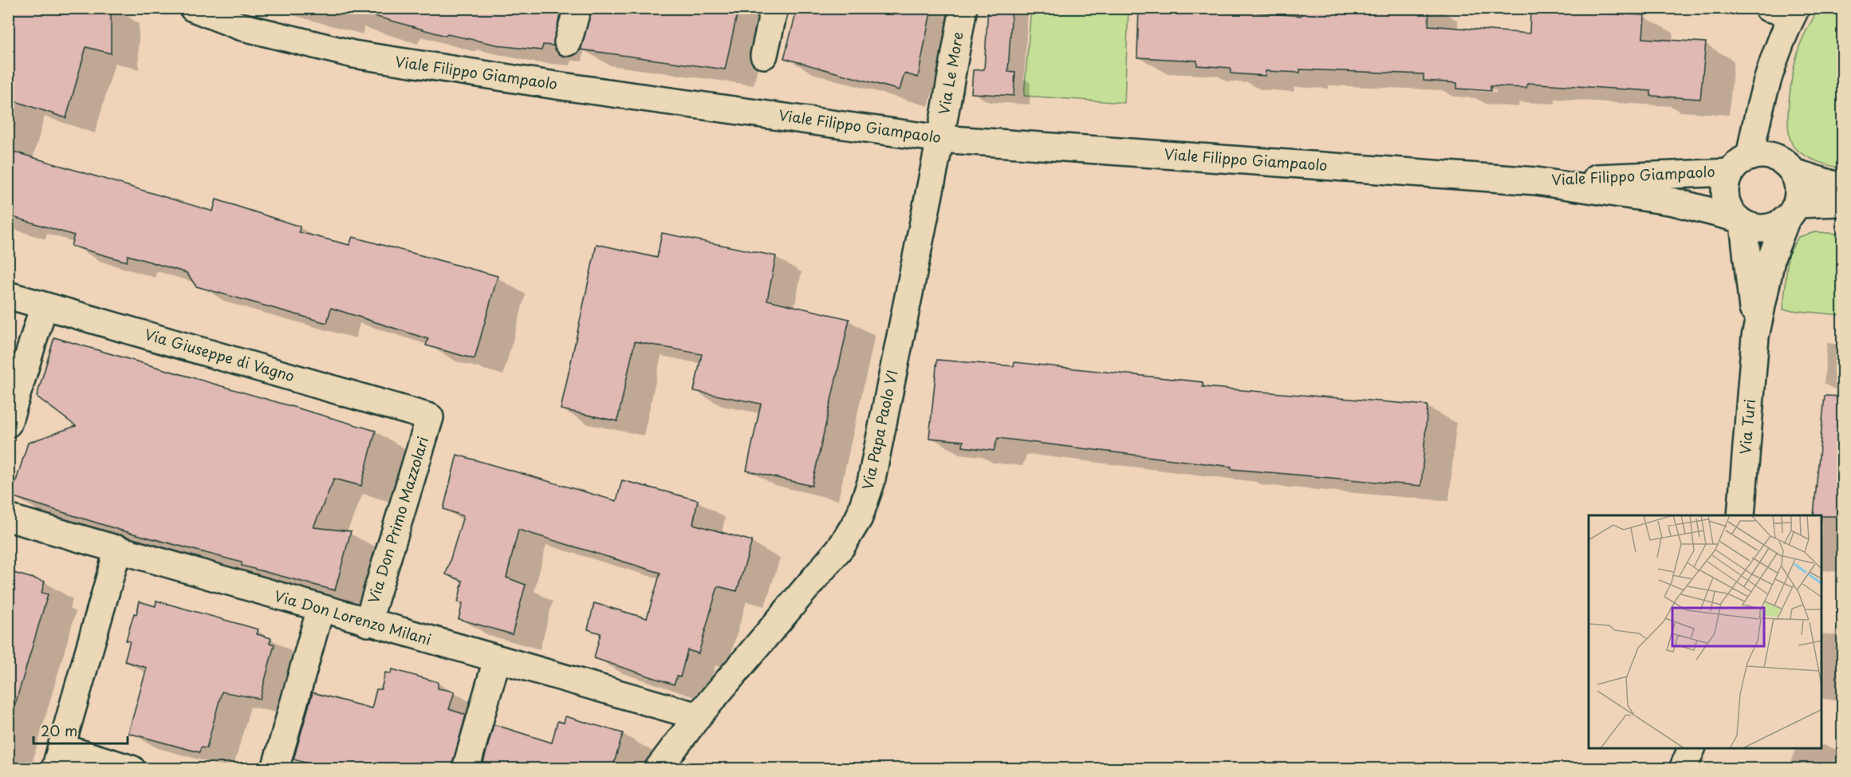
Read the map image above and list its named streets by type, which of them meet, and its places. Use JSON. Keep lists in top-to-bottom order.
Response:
{
  "streets": {
    "street": [
      "Viale Filippo Giampaolo",
      "Via Le More",
      "Via Giuseppe di Vagno",
      "Via Turi",
      "Via Papa Paolo VI",
      "Via Don Primo Mazzolari",
      "Via Don Lorenzo Milani"
    ]
  },
  "crossings": [
    ["Viale Filippo Giampaolo", "Via Le More"],
    ["Viale Filippo Giampaolo", "Via Papa Paolo VI"],
    ["Via Le More", "Via Papa Paolo VI"],
    ["Via Giuseppe di Vagno", "Via Don Primo Mazzolari"],
    ["Via Papa Paolo VI", "Via Don Lorenzo Milani"],
    ["Via Don Primo Mazzolari", "Via Don Lorenzo Milani"]
  ],
  "scale_bar": "20 m"
}
